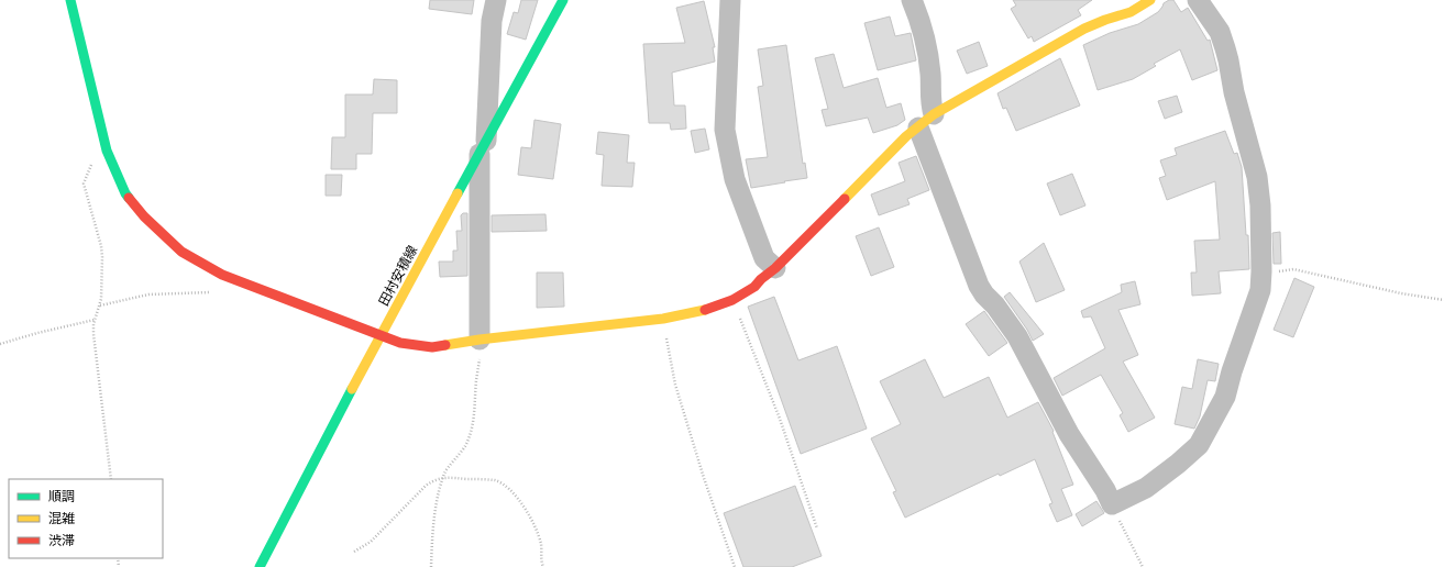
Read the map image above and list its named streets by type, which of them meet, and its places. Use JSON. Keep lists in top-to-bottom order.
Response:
{
  "streets": {
    "street": ["田村安積線"]
  },
  "legend": ["順調", "混雑", "渋滞"]
}
